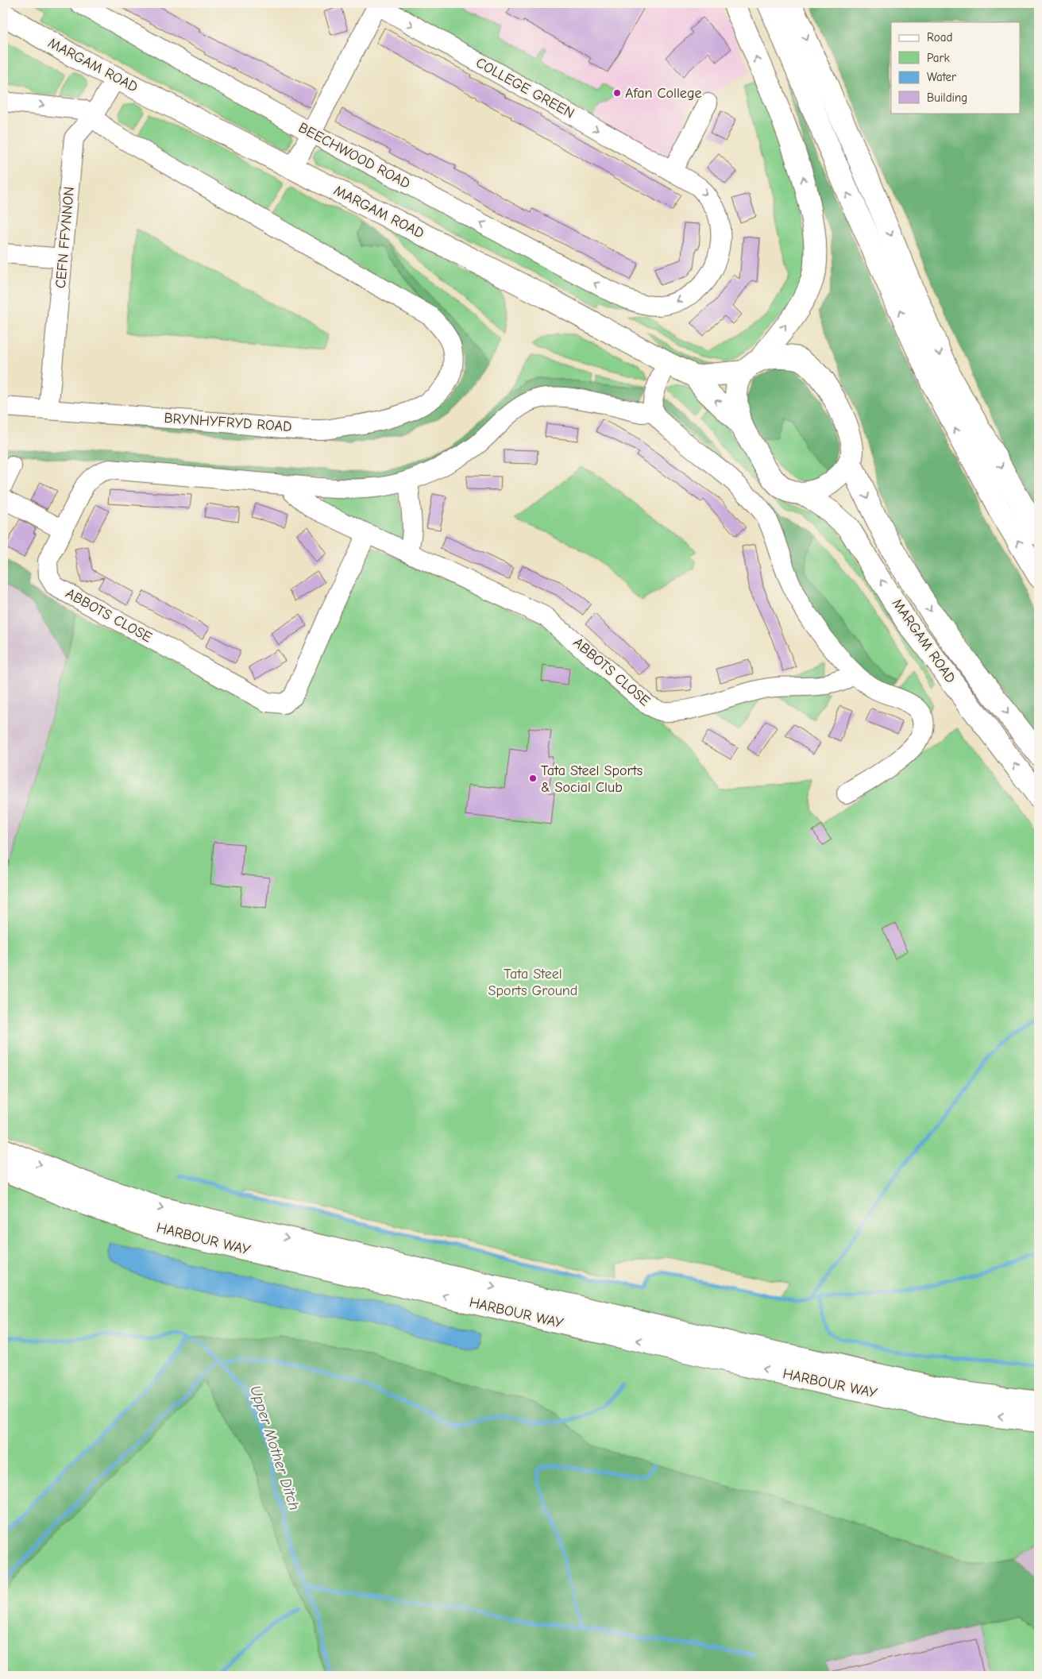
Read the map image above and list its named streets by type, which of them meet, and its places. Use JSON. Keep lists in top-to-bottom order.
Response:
{
  "streets": {
    "main road": ["MARGAM ROAD", "HARBOUR WAY"],
    "street": [
      "COLLEGE GREEN",
      "BEECHWOOD ROAD",
      "CEFN FFYNNON",
      "BRYNHYFRYD ROAD",
      "ABBOTS CLOSE"
    ]
  },
  "crossings": [
    ["MARGAM ROAD", "CEFN FFYNNON"],
    ["COLLEGE GREEN", "BEECHWOOD ROAD"],
    ["CEFN FFYNNON", "BRYNHYFRYD ROAD"]
  ],
  "one_way": ["BEECHWOOD ROAD"],
  "water": ["Upper Mother Ditch"],
  "parks": ["Tata Steel Sports Ground"],
  "places": ["Afan College", "Tata Steel Sports & Social Club"],
  "legend": [
    "Road",
    "Park",
    "Water",
    "Building"
  ]
}
